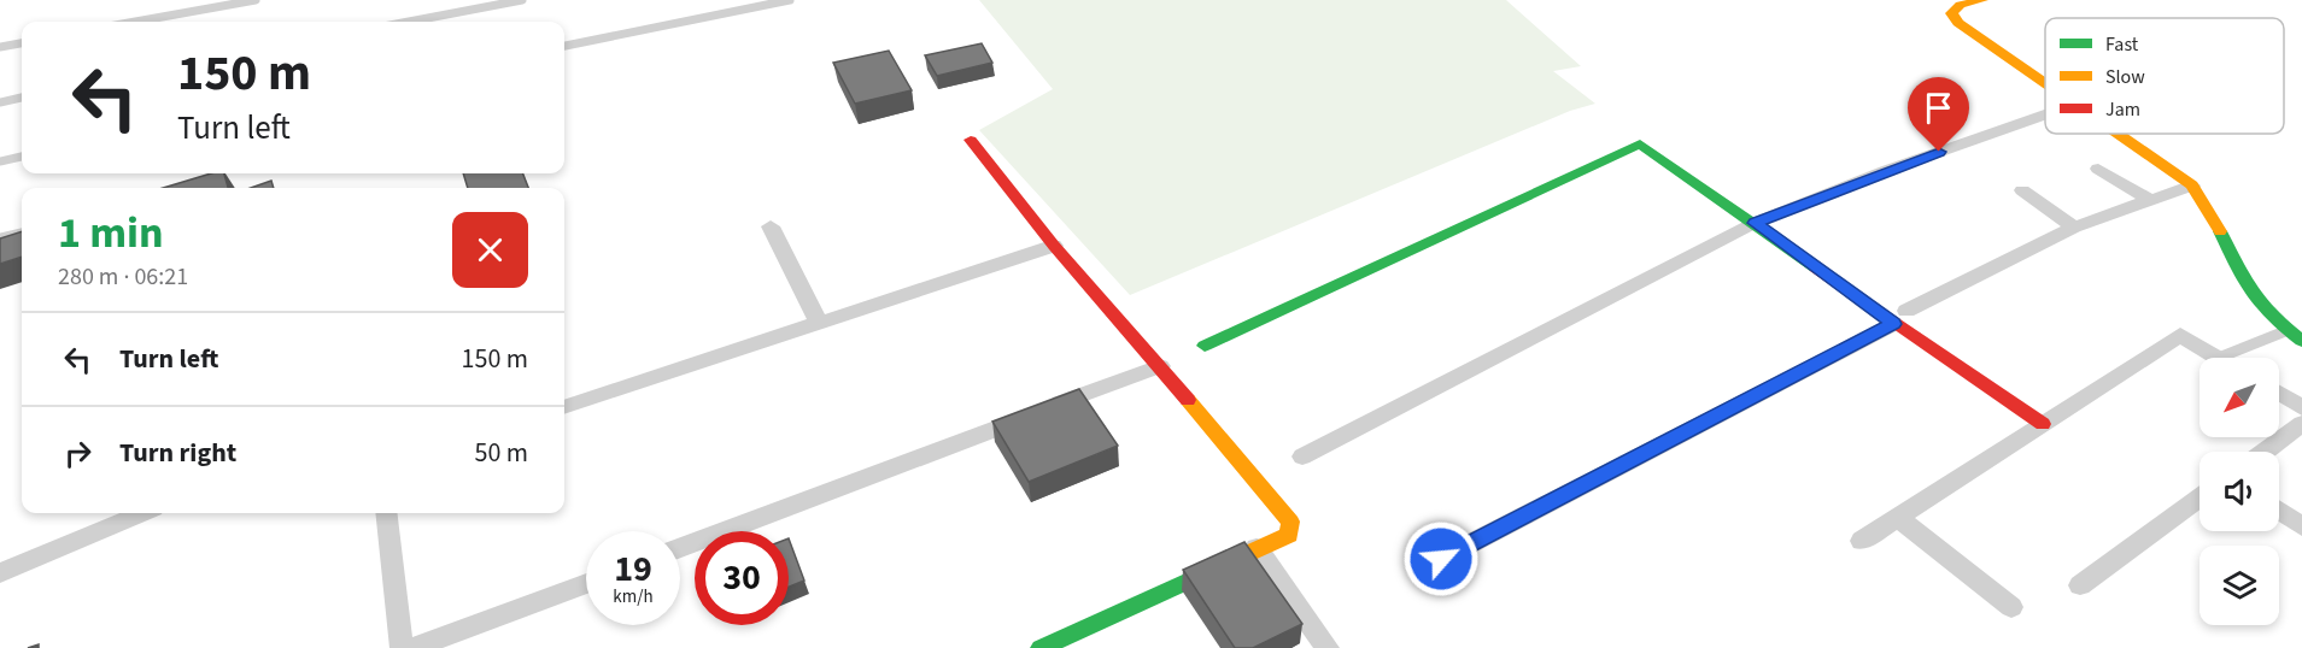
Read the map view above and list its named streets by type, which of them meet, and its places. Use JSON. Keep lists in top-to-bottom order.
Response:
{
  "legend": ["Fast", "Slow", "Jam"],
  "north": "bottom left",
  "page": {
    "turn": ["150 m", "Turn left"],
    "heading": ["1 min", "280 m · 06:21"],
    "list": [
      {
        "name": "Turn left",
        "value": "150 m"
      },
      {
        "name": "Turn right",
        "value": "50 m"
      }
    ],
    "speed": "19 km/h",
    "limit": "30"
  }
}
